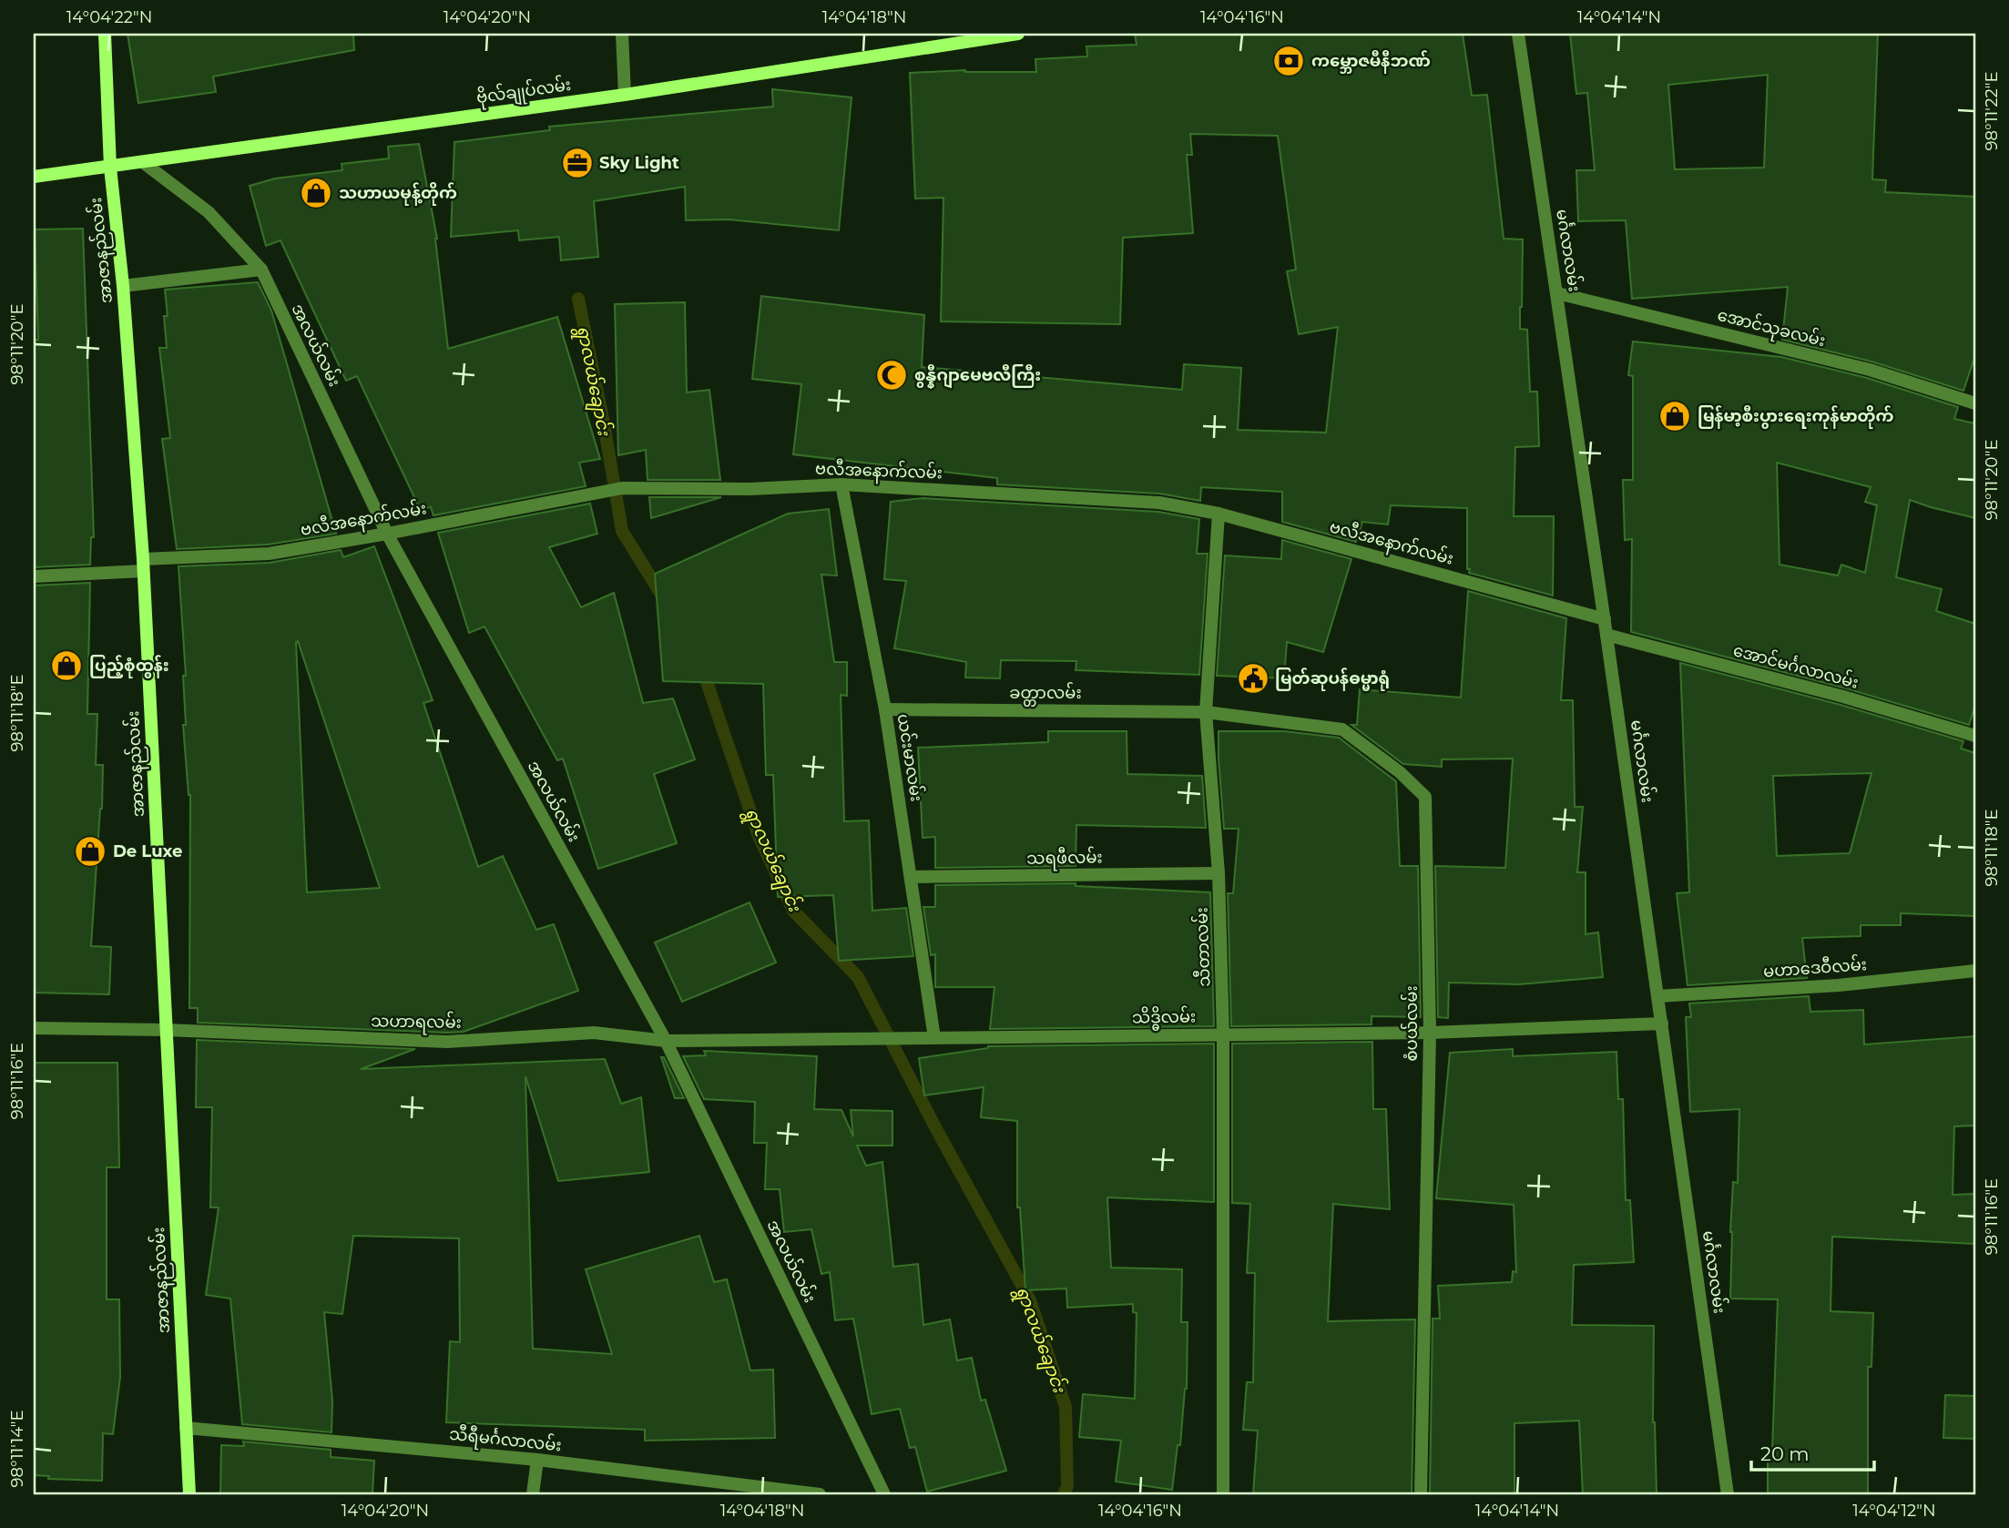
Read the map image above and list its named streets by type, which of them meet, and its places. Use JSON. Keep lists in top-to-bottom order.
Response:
{
  "streets": {
    "street": [
      "ဗိုလ်ချုပ်လမ်း",
      "အာဇာနည်လမ်း",
      "မင်္ဂလာလမ်း",
      "အောင်သုခလမ်း",
      "အလယ်လမ်း",
      "ဗလီအနောက်လမ်း",
      "အောင်မင်္ဂလာလမ်း",
      "ခတ္တာလမ်း",
      "ယင်းမာလမ်း",
      "သရဖီလမ်း",
      "သီတာလမ်း",
      "မဟာဒေဝီလမ်း",
      "သိဒ္ဓိလမ်း",
      "သဟာရလမ်း",
      "စံပယ်လမ်း",
      "သီရီမင်္ဂလာလမ်း"
    ]
  },
  "crossings": [
    ["ဗိုလ်ချုပ်လမ်း", "အာဇာနည်လမ်း"],
    ["ဗိုလ်ချုပ်လမ်း", "အလယ်လမ်း"],
    ["အာဇာနည်လမ်း", "ဗလီအနောက်လမ်း"],
    ["အာဇာနည်လမ်း", "သဟာရလမ်း"],
    ["အာဇာနည်လမ်း", "သီရီမင်္ဂလာလမ်း"],
    ["မင်္ဂလာလမ်း", "အောင်သုခလမ်း"],
    ["မင်္ဂလာလမ်း", "ဗလီအနောက်လမ်း"],
    ["မင်္ဂလာလမ်း", "အောင်မင်္ဂလာလမ်း"],
    ["မင်္ဂလာလမ်း", "မဟာဒေဝီလမ်း"],
    ["မင်္ဂလာလမ်း", "သိဒ္ဓိလမ်း"],
    ["အလယ်လမ်း", "ဗလီအနောက်လမ်း"],
    ["အလယ်လမ်း", "သိဒ္ဓိလမ်း"],
    ["အလယ်လမ်း", "သဟာရလမ်း"],
    ["ဗလီအနောက်လမ်း", "ယင်းမာလမ်း"],
    ["ဗလီအနောက်လမ်း", "သီတာလမ်း"],
    ["ခတ္တာလမ်း", "ယင်းမာလမ်း"],
    ["ခတ္တာလမ်း", "သီတာလမ်း"],
    ["ခတ္တာလမ်း", "စံပယ်လမ်း"],
    ["ယင်းမာလမ်း", "သရဖီလမ်း"],
    ["ယင်းမာလမ်း", "သိဒ္ဓိလမ်း"],
    ["သရဖီလမ်း", "သီတာလမ်း"],
    ["သီတာလမ်း", "သိဒ္ဓိလမ်း"],
    ["သီတာလမ်း", "စံပယ်လမ်း"],
    ["သိဒ္ဓိလမ်း", "သဟာရလမ်း"],
    ["သိဒ္ဓိလမ်း", "စံပယ်လမ်း"]
  ],
  "water": ["ရွာလယ်ချောင်း"],
  "places": {
    "bank": ["ကမ္ဘောဇမီနီဘဏ်"],
    "office": ["Sky Light"],
    "shop": [
      "သဟာယမုန့်တိုက်",
      "မြန်မာ့စီးပွားရေးကုန်မာတိုက်",
      "ပြည့်စုံထွန်း",
      "De Luxe"
    ],
    "mosque": ["စွန္နီဂျာမေဗလီကြီး"],
    "public building": ["မြတ်ဆုပန်ဓမ္မာရုံ"]
  },
  "scale_bar": "20 m",
  "coordinates": [
    "14°04'22\"N",
    "14°04'20\"N",
    "14°04'18\"N",
    "14°04'16\"N",
    "14°04'14\"N",
    "98°11'22\"E",
    "98°11'20\"E",
    "98°11'18\"E",
    "98°11'16\"E",
    "98°11'14\"E",
    "14°04'12\"N"
  ]
}
